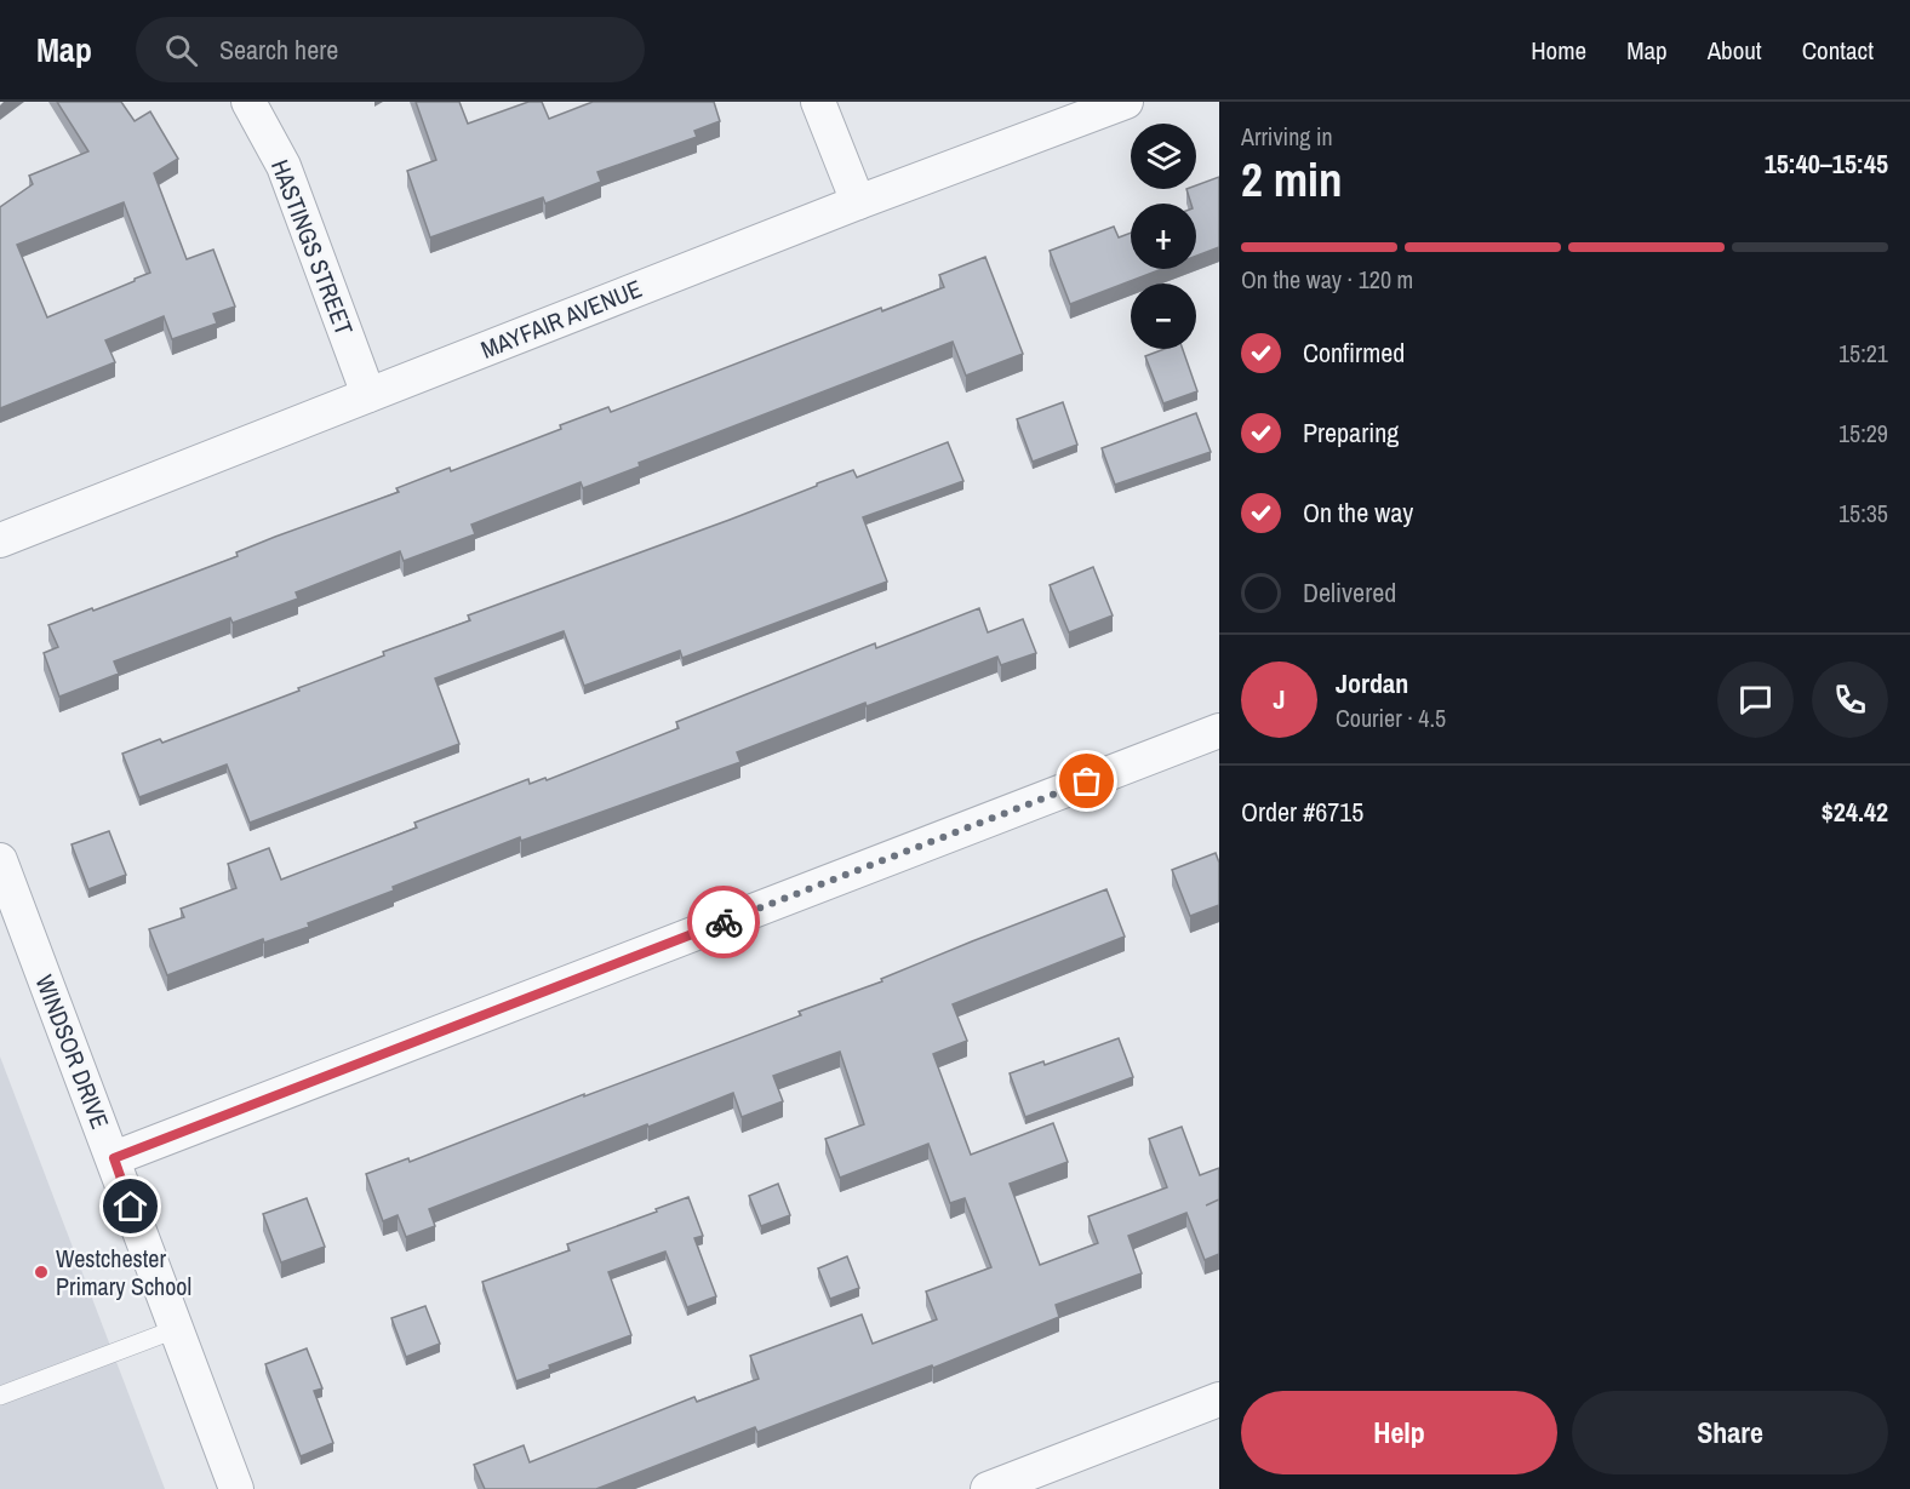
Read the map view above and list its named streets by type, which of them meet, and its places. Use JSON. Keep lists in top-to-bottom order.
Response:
{
  "streets": {
    "street": ["HASTINGS STREET", "MAYFAIR AVENUE", "WINDSOR DRIVE"]
  },
  "crossings": [
    ["HASTINGS STREET", "MAYFAIR AVENUE"]
  ],
  "places": ["Westchester Primary School"],
  "page": {
    "header": "Map",
    "search": "Search here",
    "nav": [
      "Home",
      "Map",
      "About",
      "Contact"
    ],
    "heading": ["2 min", "Arriving in", "15:40–15:45"],
    "panel": [
      "Jordan",
      "Courier · 4.5",
      "Order #6715",
      "$24.42"
    ],
    "map_buttons": ["+", "−"],
    "bar": "On the way · 120 m",
    "list": [
      ["Confirmed", "15:21"],
      ["Preparing", "15:29"],
      ["On the way", "15:35"],
      "Delivered"
    ],
    "round": "J",
    "buttons": ["Help", "Share"]
  }
}
